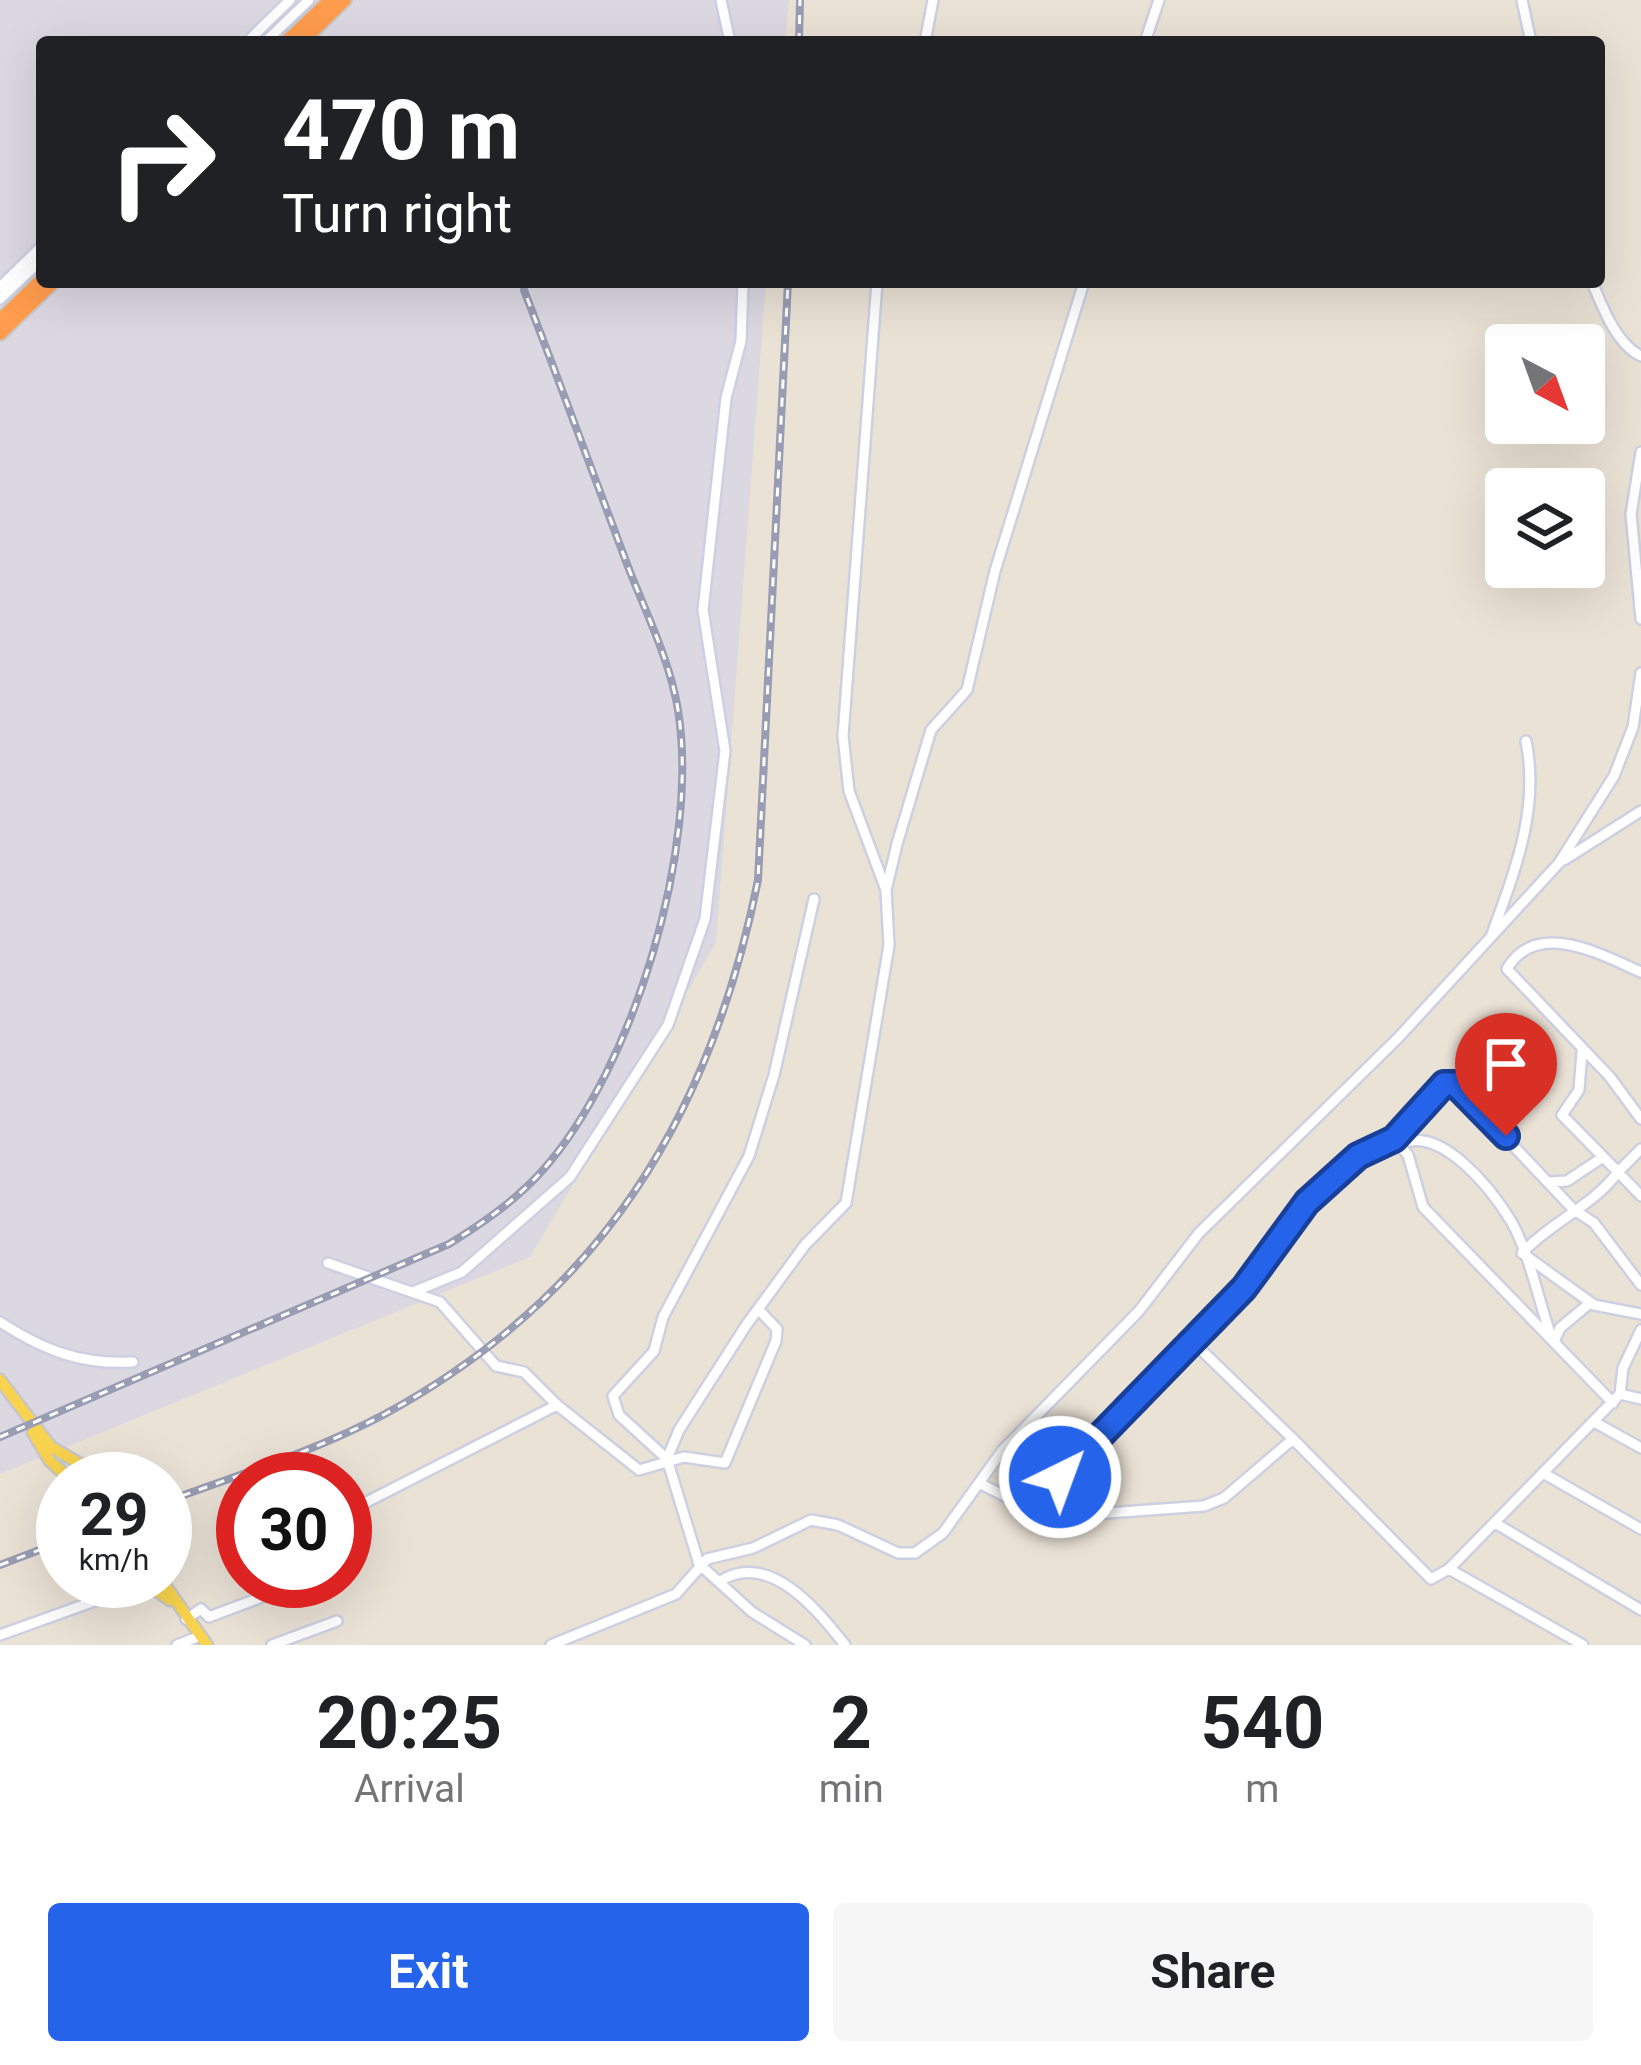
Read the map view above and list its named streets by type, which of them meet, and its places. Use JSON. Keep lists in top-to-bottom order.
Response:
{
  "north": "bottom right",
  "page": {
    "turn": ["470 m", "Turn right"],
    "speed": "29 km/h",
    "limit": "30",
    "eta": [
      "20:25",
      "Arrival",
      "2",
      "min",
      "540",
      "m"
    ],
    "buttons": ["Exit", "Share"]
  }
}
